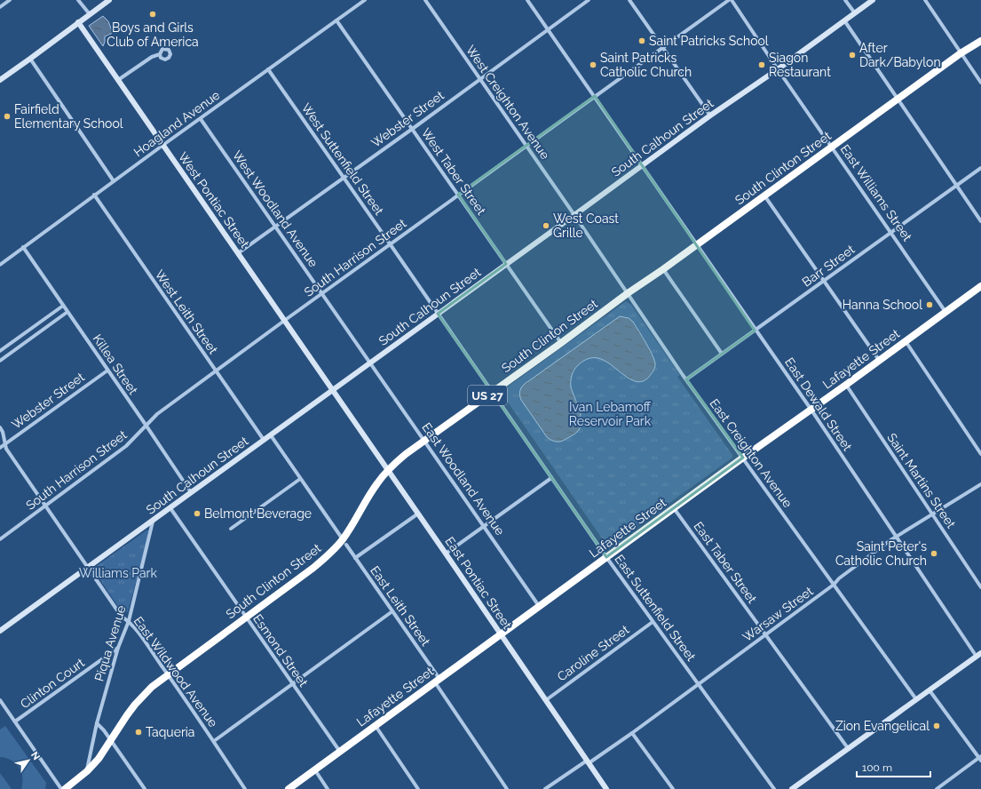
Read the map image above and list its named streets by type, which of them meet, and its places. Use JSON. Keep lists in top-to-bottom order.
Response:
{
  "streets": {
    "highway": ["South Clinton Street", "Lafayette Street", "US 27"],
    "street": [
      "West Creighton Avenue",
      "Webster Street",
      "Hoagland Avenue",
      "South Calhoun Street",
      "West Suttenfield Street",
      "West Taber Street",
      "East Williams Street",
      "West Pontiac Street",
      "West Woodland Avenue",
      "South Harrison Street",
      "Barr Street",
      "West Leith Street",
      "Killea Street",
      "East Dewald Street",
      "East Creighton Avenue",
      "East Woodland Avenue",
      "Saint Martins Street",
      "East Taber Street",
      "East Pontiac Street",
      "East Leith Street",
      "East Suttenfield Street",
      "Warsaw Street",
      "Piqua Avenue",
      "Esmond Street",
      "Caroline Street",
      "East Wildwood Avenue",
      "Clinton Court"
    ]
  },
  "crossings": [
    ["West Creighton Avenue", "Webster Street"],
    ["West Creighton Avenue", "South Calhoun Street"],
    ["West Creighton Avenue", "South Harrison Street"],
    ["West Creighton Avenue", "East Creighton Avenue"],
    ["Webster Street", "West Suttenfield Street"],
    ["Webster Street", "West Taber Street"],
    ["Webster Street", "West Pontiac Street"],
    ["Webster Street", "West Woodland Avenue"],
    ["Webster Street", "Killea Street"],
    ["Webster Street", "East Dewald Street"],
    ["Webster Street", "East Wildwood Avenue"],
    ["Hoagland Avenue", "West Suttenfield Street"],
    ["Hoagland Avenue", "West Taber Street"],
    ["Hoagland Avenue", "West Pontiac Street"],
    ["Hoagland Avenue", "West Woodland Avenue"],
    ["Hoagland Avenue", "West Leith Street"],
    ["Hoagland Avenue", "Killea Street"],
    ["South Calhoun Street", "West Suttenfield Street"],
    ["South Calhoun Street", "West Taber Street"],
    ["South Calhoun Street", "East Williams Street"],
    ["South Calhoun Street", "West Pontiac Street"],
    ["South Calhoun Street", "West Woodland Avenue"],
    ["South Calhoun Street", "West Leith Street"],
    ["South Calhoun Street", "Killea Street"],
    ["South Calhoun Street", "East Dewald Street"],
    ["South Calhoun Street", "East Creighton Avenue"],
    ["South Calhoun Street", "East Woodland Avenue"],
    ["South Calhoun Street", "East Pontiac Street"],
    ["South Calhoun Street", "East Leith Street"],
    ["South Calhoun Street", "East Suttenfield Street"],
    ["South Calhoun Street", "Piqua Avenue"],
    ["South Calhoun Street", "Esmond Street"],
    ["South Calhoun Street", "East Wildwood Avenue"],
    ["West Suttenfield Street", "South Harrison Street"],
    ["West Suttenfield Street", "East Suttenfield Street"],
    ["South Clinton Street", "East Williams Street"],
    ["South Clinton Street", "US 27"],
    ["South Clinton Street", "East Dewald Street"],
    ["South Clinton Street", "East Creighton Avenue"],
    ["South Clinton Street", "East Woodland Avenue"],
    ["South Clinton Street", "East Pontiac Street"],
    ["South Clinton Street", "East Leith Street"],
    ["South Clinton Street", "East Suttenfield Street"],
    ["South Clinton Street", "Piqua Avenue"],
    ["South Clinton Street", "Esmond Street"],
    ["South Clinton Street", "East Wildwood Avenue"],
    ["West Taber Street", "South Harrison Street"],
    ["East Williams Street", "Barr Street"],
    ["East Williams Street", "Lafayette Street"],
    ["West Pontiac Street", "South Harrison Street"],
    ["West Pontiac Street", "East Pontiac Street"],
    ["West Woodland Avenue", "South Harrison Street"],
    ["West Woodland Avenue", "East Woodland Avenue"],
    ["South Harrison Street", "West Leith Street"],
    ["South Harrison Street", "Killea Street"],
    ["South Harrison Street", "East Dewald Street"],
    ["South Harrison Street", "East Wildwood Avenue"],
    ["Barr Street", "East Dewald Street"],
    ["Barr Street", "East Creighton Avenue"],
    ["Lafayette Street", "East Dewald Street"],
    ["Lafayette Street", "East Creighton Avenue"],
    ["Lafayette Street", "East Woodland Avenue"],
    ["Lafayette Street", "Saint Martins Street"],
    ["Lafayette Street", "East Taber Street"],
    ["Lafayette Street", "East Pontiac Street"],
    ["Lafayette Street", "East Leith Street"],
    ["Lafayette Street", "East Suttenfield Street"],
    ["Lafayette Street", "Esmond Street"],
    ["East Dewald Street", "Warsaw Street"],
    ["East Creighton Avenue", "Warsaw Street"],
    ["Saint Martins Street", "Warsaw Street"],
    ["East Taber Street", "Warsaw Street"],
    ["East Pontiac Street", "Warsaw Street"],
    ["East Pontiac Street", "Caroline Street"],
    ["East Suttenfield Street", "Warsaw Street"],
    ["East Suttenfield Street", "Caroline Street"],
    ["Piqua Avenue", "East Wildwood Avenue"],
    ["Piqua Avenue", "Clinton Court"]
  ],
  "parks": ["Ivan Lebamoff Reservoir Park", "Williams Park"],
  "places": [
    "Boys and Girls Club of America",
    "Saint Patricks School",
    "After Dark/Babylon",
    "Saint Patricks Catholic Church",
    "Siagon Restaurant",
    "Fairfield Elementary School",
    "West Coast Grille",
    "Hanna School",
    "Belmont Beverage",
    "Saint Peter's Catholic Church",
    "Zion Evangelical",
    "Taqueria"
  ],
  "scale_bar": "100 m",
  "north": "top right"
}
